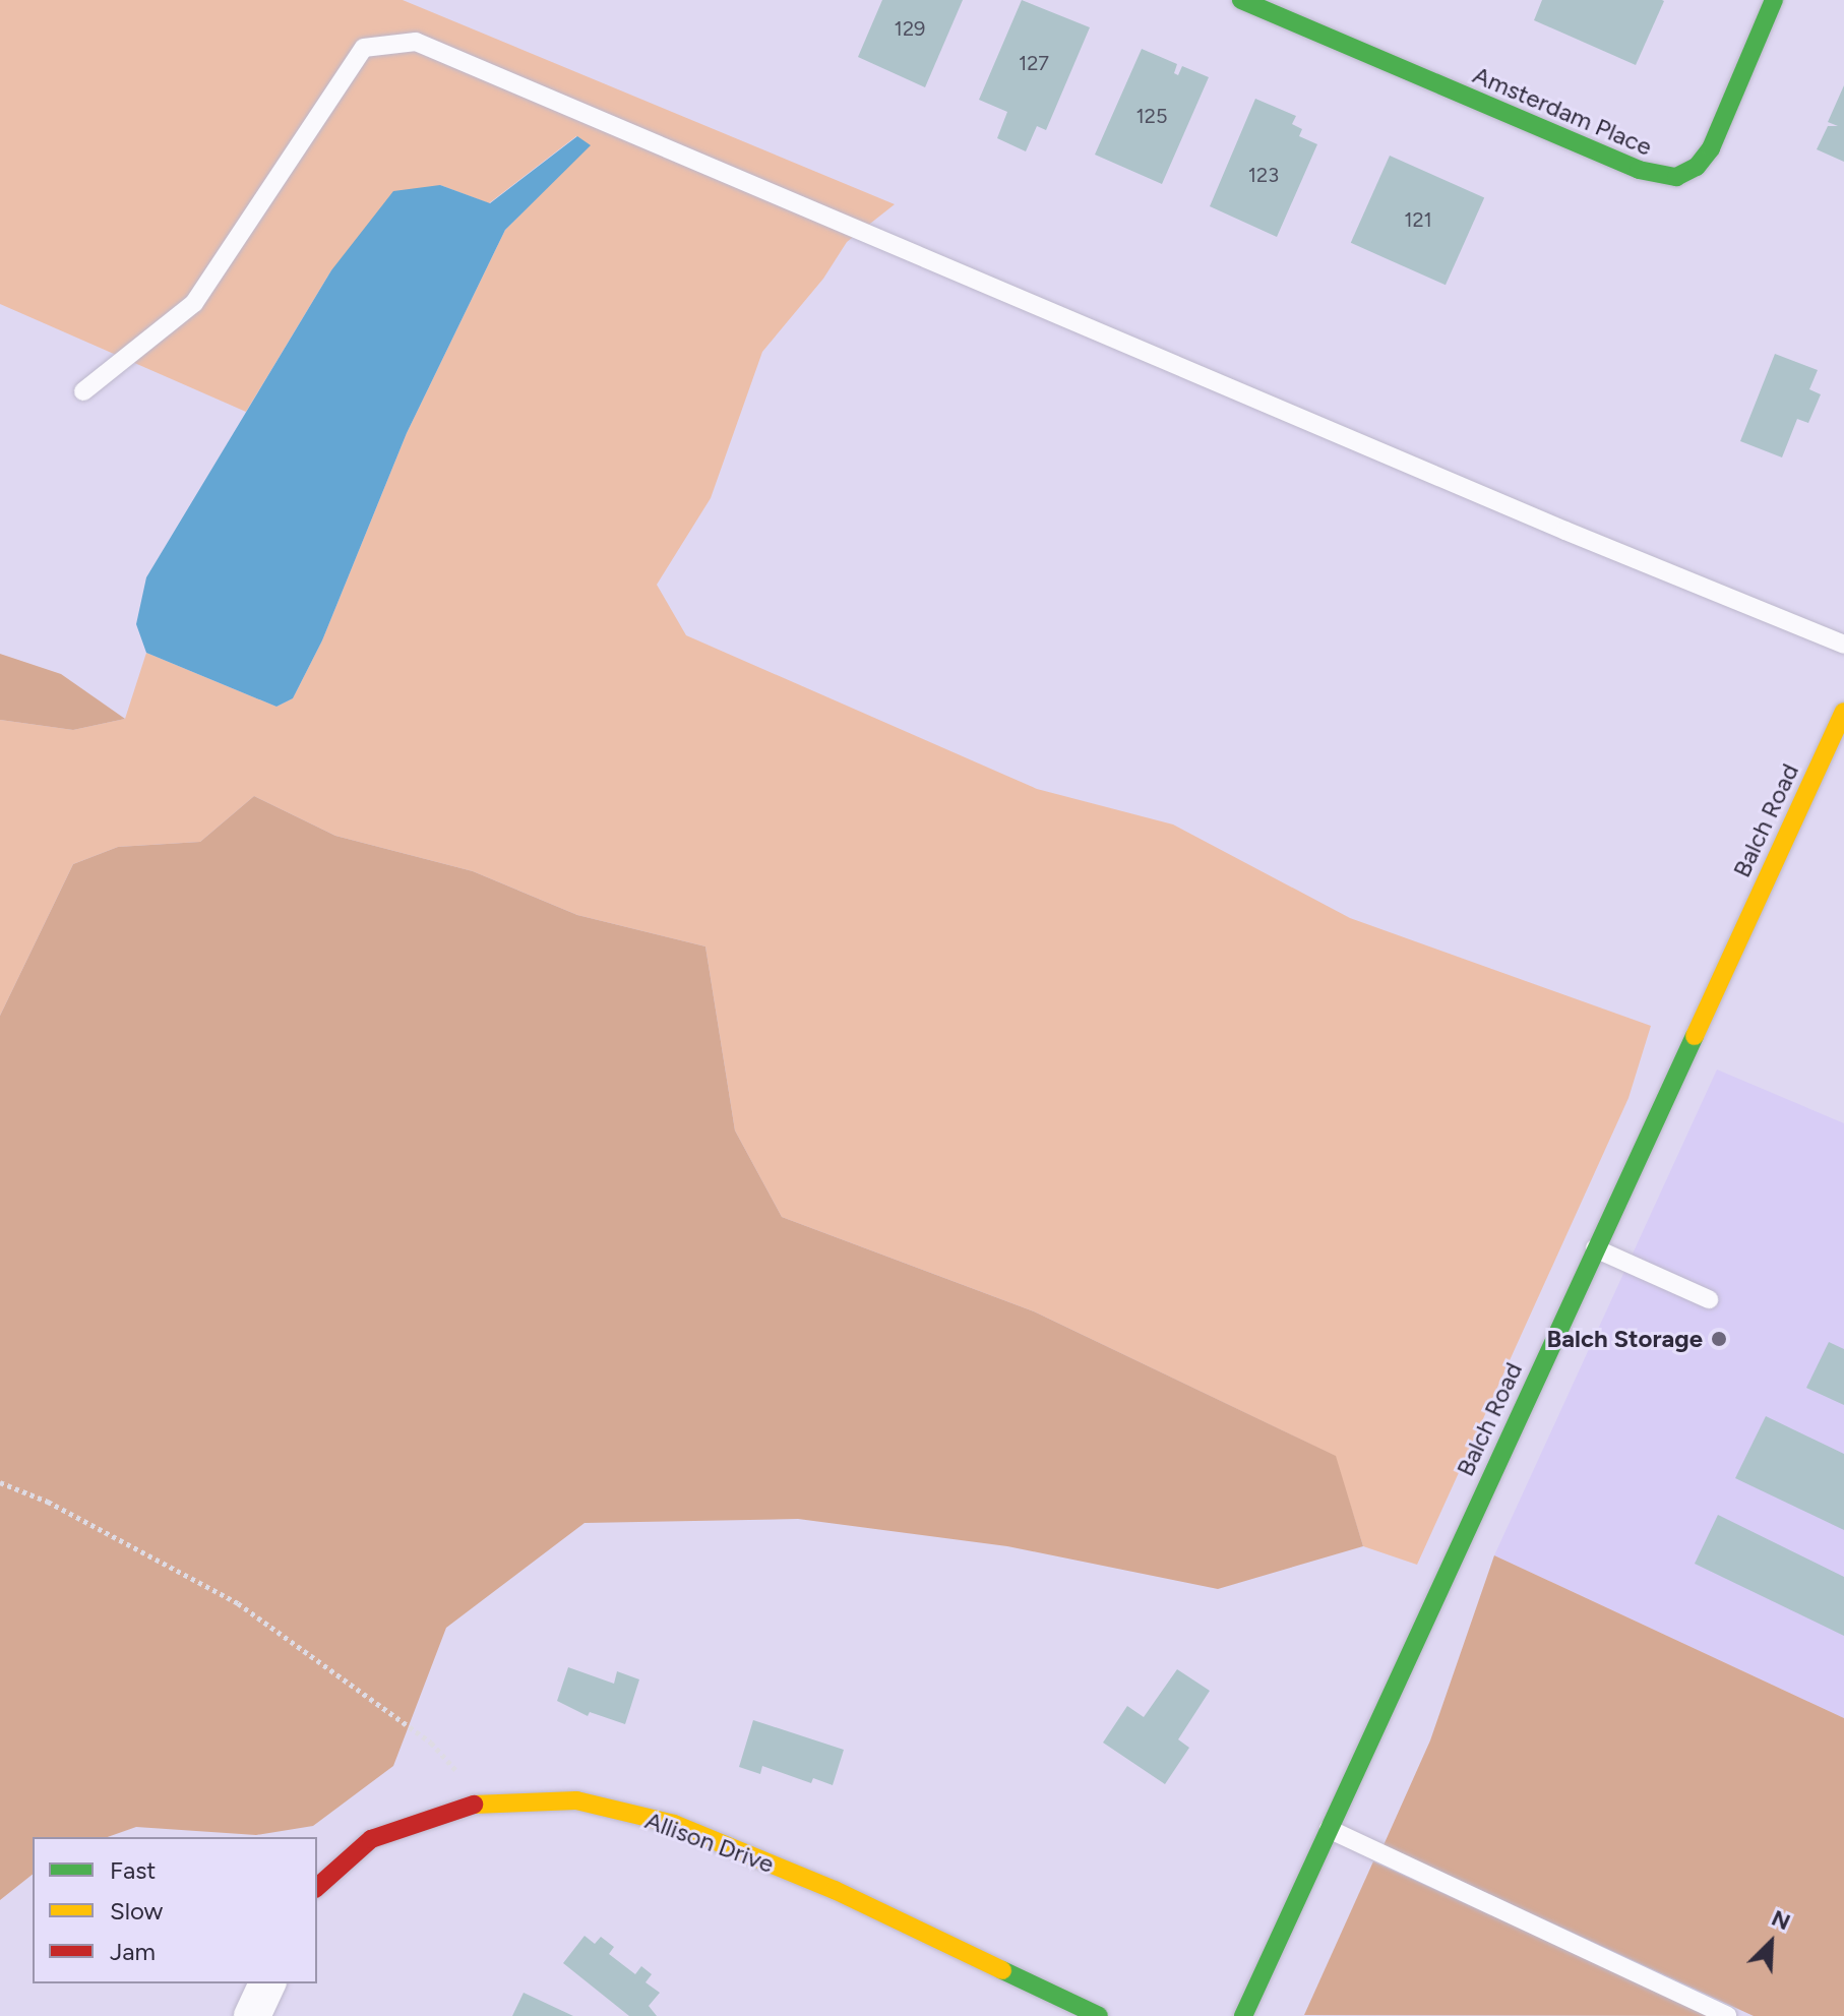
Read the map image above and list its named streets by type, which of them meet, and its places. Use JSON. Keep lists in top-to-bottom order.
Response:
{
  "streets": {
    "street": ["Amsterdam Place", "Balch Road", "Allison Drive"]
  },
  "places": ["Balch Storage"],
  "house_numbers": [
    "129",
    "127",
    "125",
    "123",
    "121"
  ],
  "legend": ["Fast", "Slow", "Jam"],
  "north": "top right"
}
